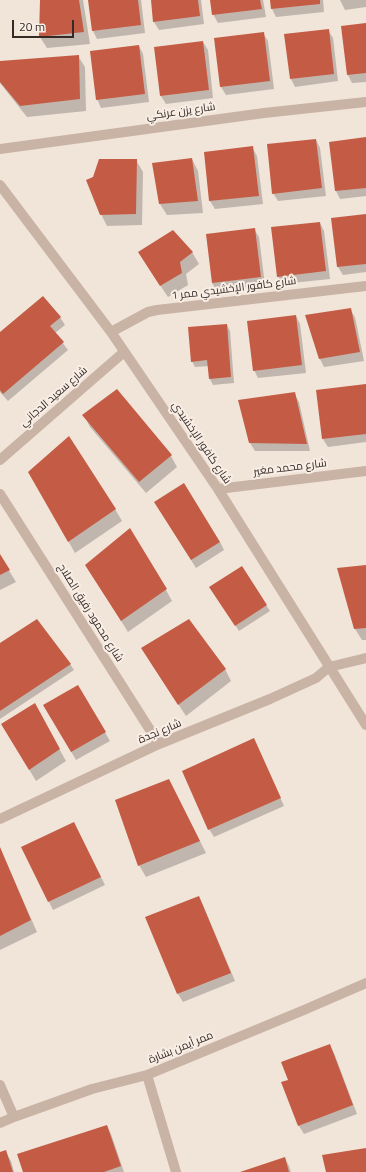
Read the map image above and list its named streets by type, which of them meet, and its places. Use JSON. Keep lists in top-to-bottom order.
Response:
{
  "streets": {
    "street": [
      "شارع يزن عرنكي",
      "شارع كافور الإخشيدي ممر 1",
      "شارع سعيد الدجاني",
      "شارع كافور الإخشيدي",
      "شارع محمد مغير",
      "شارع محمود رفيق الصلاح",
      "شارع نجدة",
      "ممر أيمن بشارة"
    ]
  },
  "crossings": [
    ["شارع كافور الإخشيدي ممر 1", "شارع كافور الإخشيدي"],
    ["شارع سعيد الدجاني", "شارع كافور الإخشيدي"],
    ["شارع كافور الإخشيدي", "شارع محمد مغير"],
    ["شارع كافور الإخشيدي", "شارع نجدة"],
    ["شارع محمود رفيق الصلاح", "شارع نجدة"]
  ],
  "scale_bar": "20 m"
}
